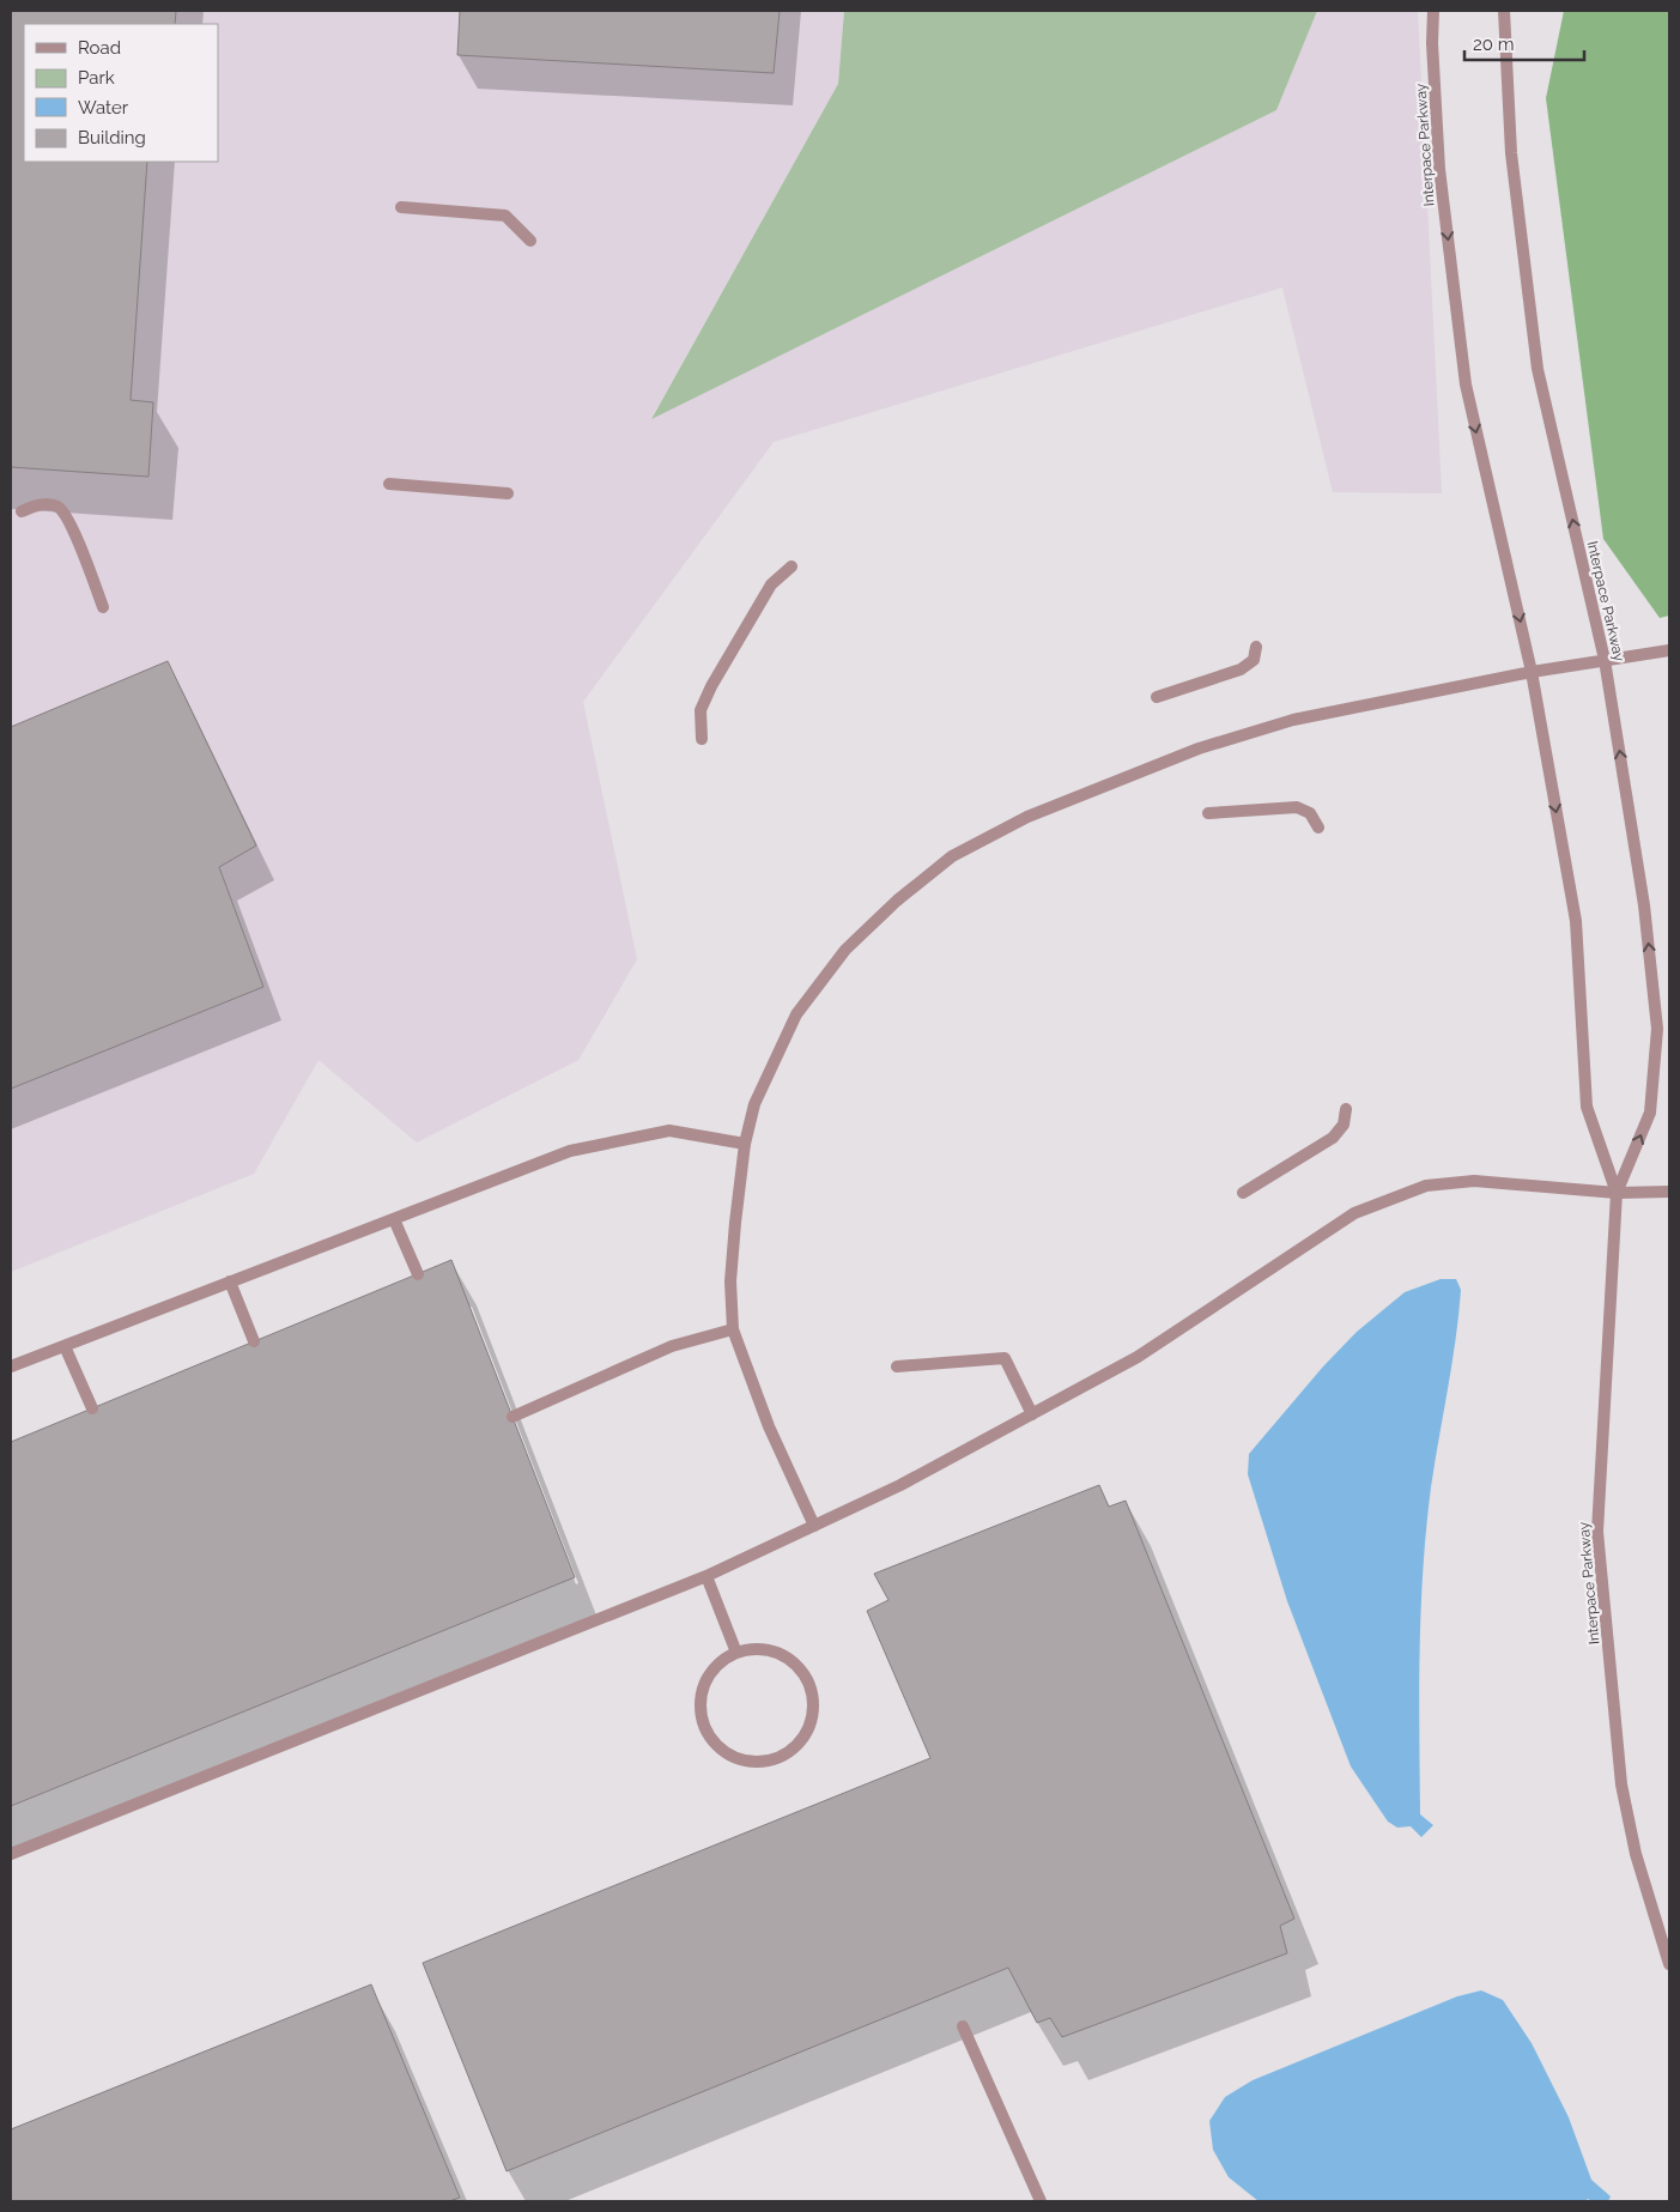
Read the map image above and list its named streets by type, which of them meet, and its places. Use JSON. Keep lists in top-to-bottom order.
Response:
{
  "streets": {
    "street": ["Interpace Parkway"]
  },
  "legend": [
    "Road",
    "Park",
    "Water",
    "Building"
  ],
  "scale_bar": "20 m"
}
